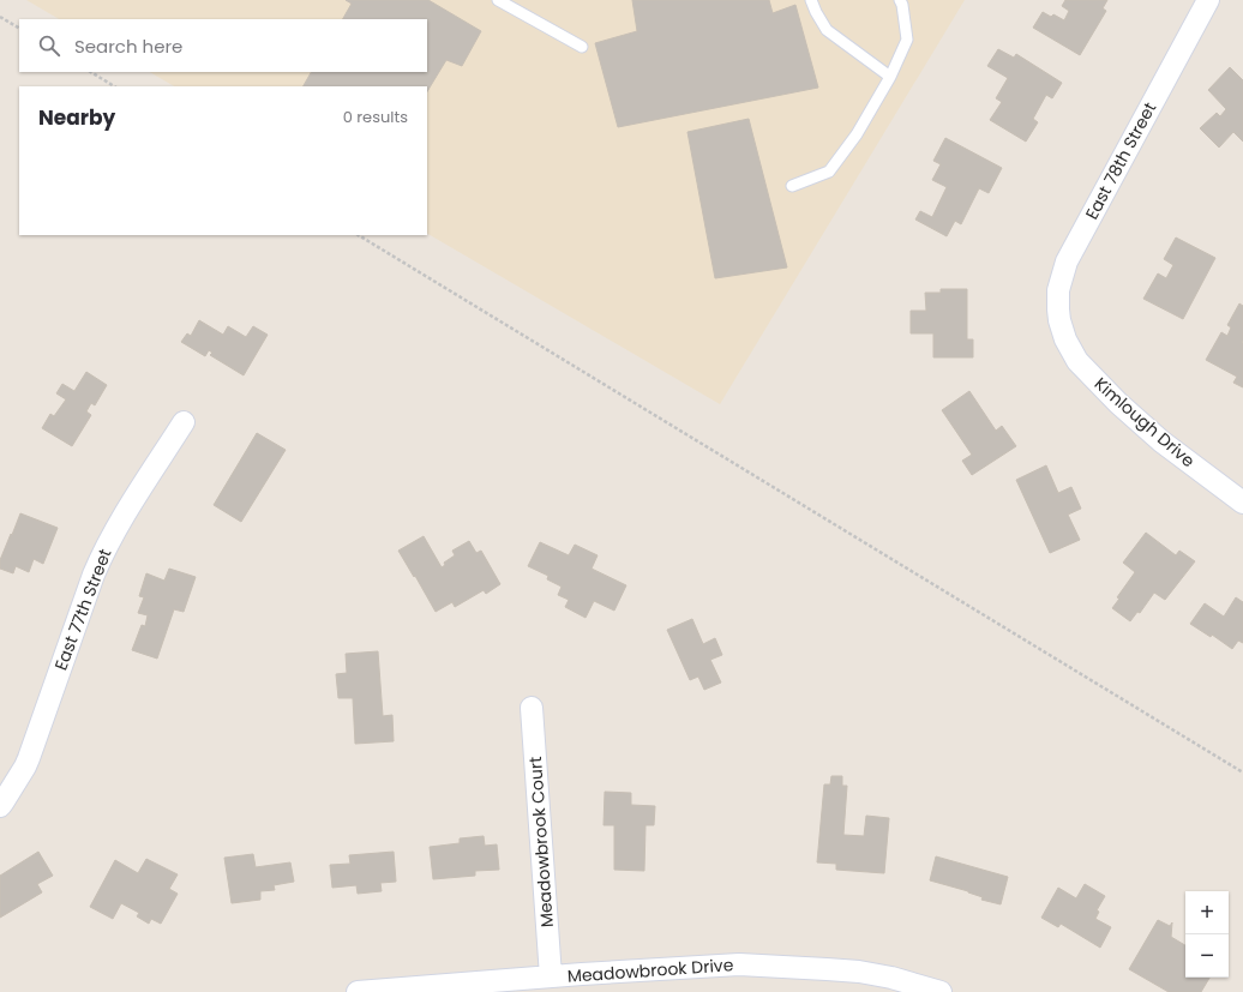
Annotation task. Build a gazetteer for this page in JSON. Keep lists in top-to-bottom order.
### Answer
{
  "streets": {
    "street": [
      "East 78th Street",
      "Kimlough Drive",
      "East 77th Street",
      "Meadowbrook Court",
      "Meadowbrook Drive"
    ]
  },
  "crossings": [
    ["East 78th Street", "Kimlough Drive"],
    ["Meadowbrook Court", "Meadowbrook Drive"]
  ],
  "page": {
    "search": "Search here",
    "heading": ["Nearby", "0 results"],
    "map_buttons": ["+", "−"]
  }
}
